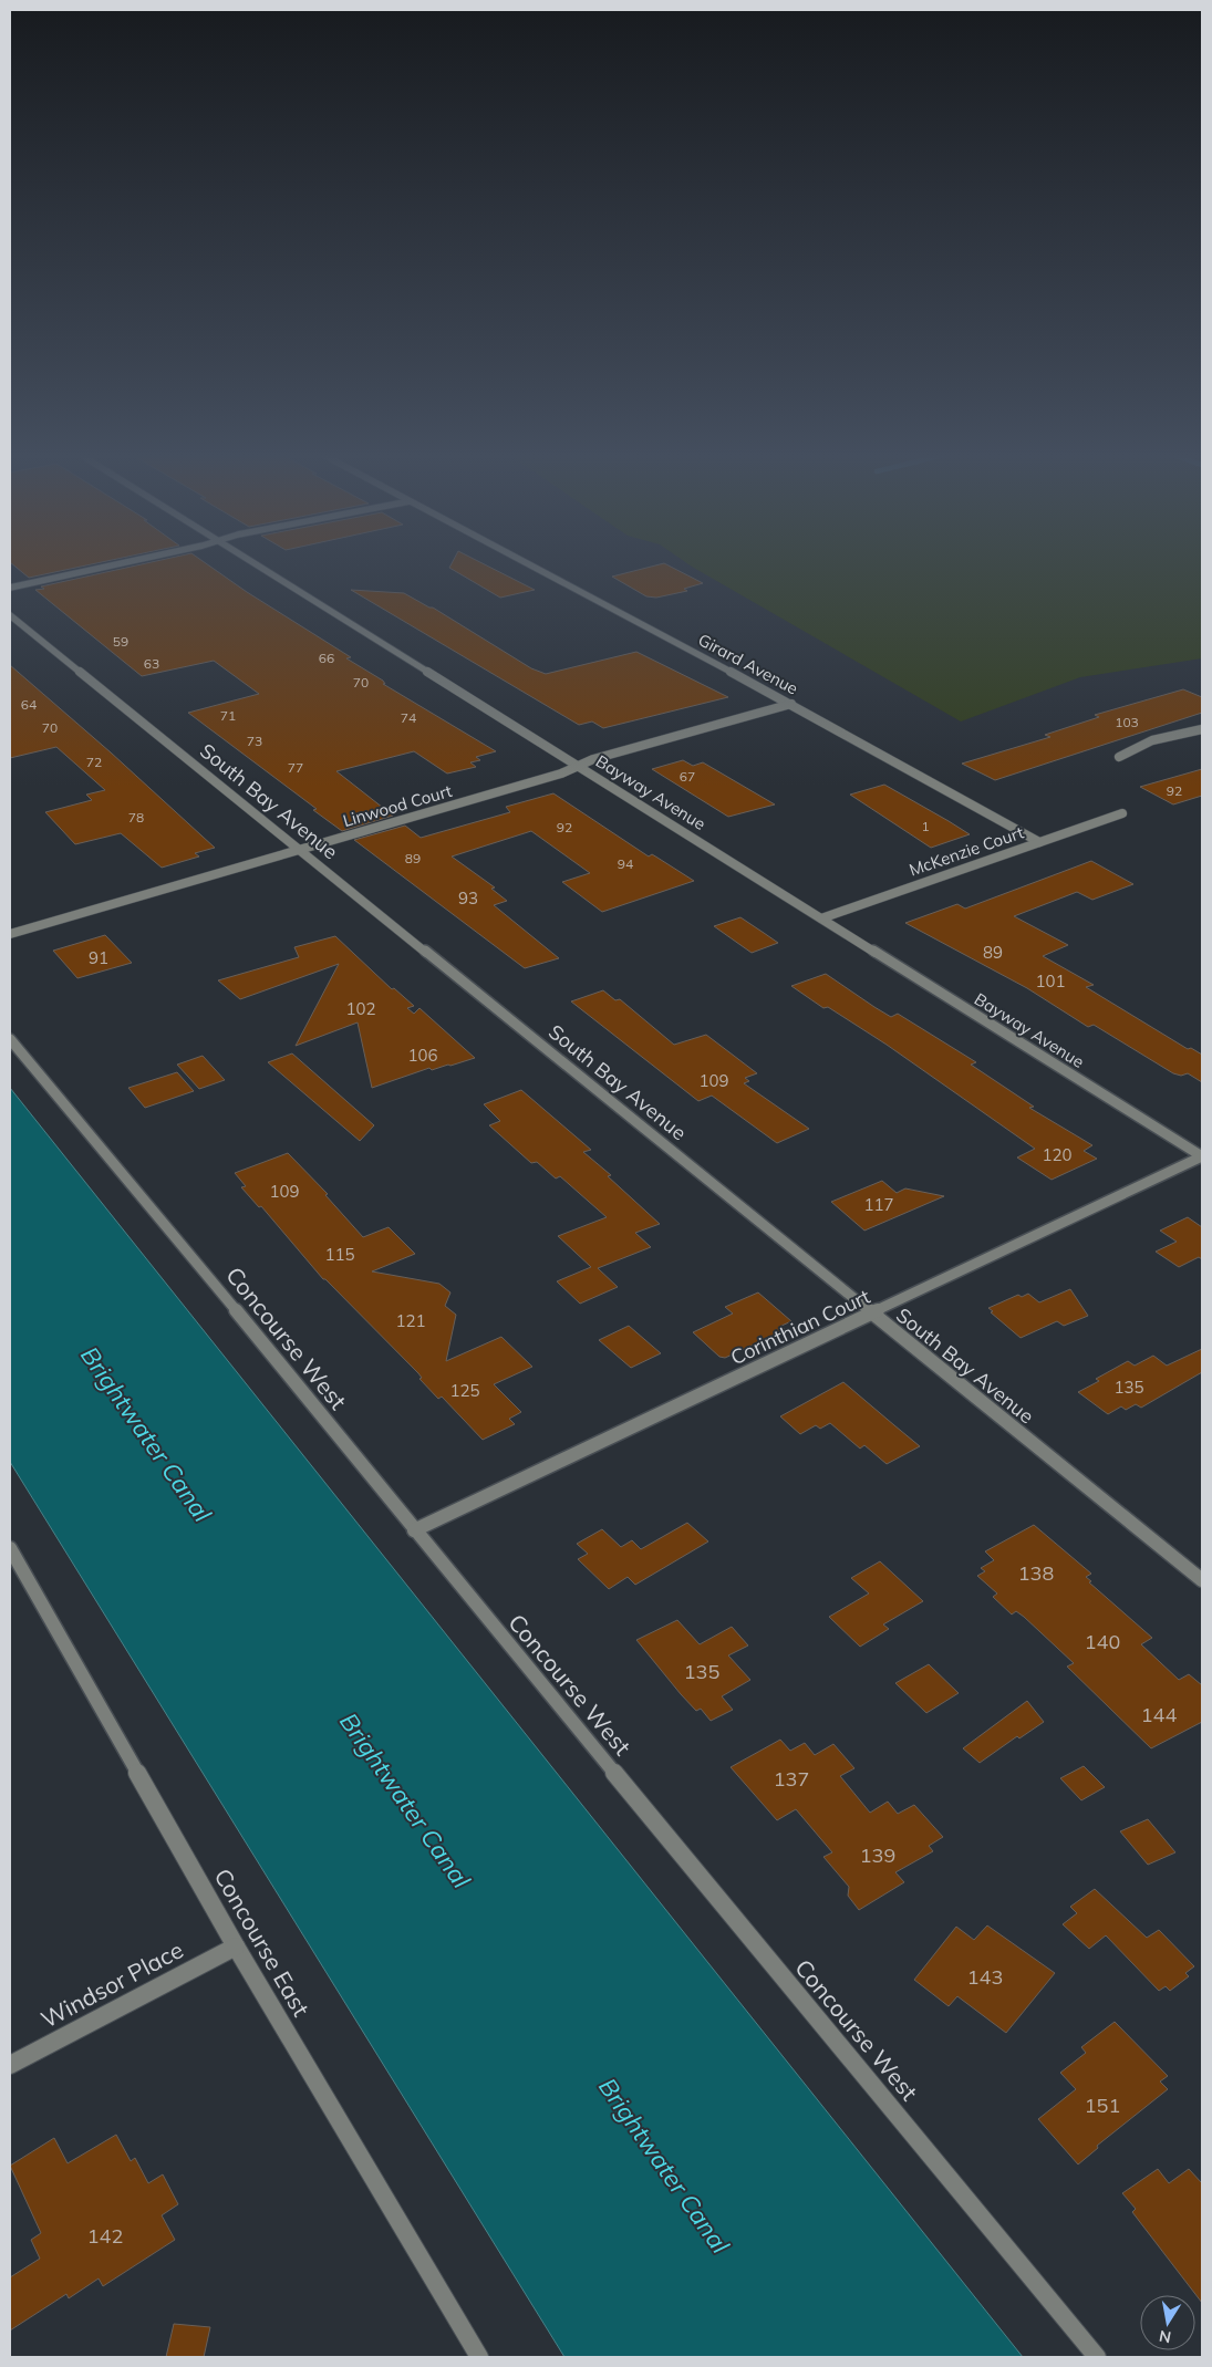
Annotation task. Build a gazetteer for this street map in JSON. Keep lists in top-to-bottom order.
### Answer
{
  "streets": {
    "street": [
      "Girard Avenue",
      "Bayway Avenue",
      "South Bay Avenue",
      "Linwood Court",
      "McKenzie Court",
      "Corinthian Court",
      "Concourse West",
      "Concourse East",
      "Windsor Place"
    ]
  },
  "crossings": [
    ["Girard Avenue", "Linwood Court"],
    ["Girard Avenue", "McKenzie Court"],
    ["Bayway Avenue", "Linwood Court"],
    ["Bayway Avenue", "McKenzie Court"],
    ["Bayway Avenue", "Corinthian Court"],
    ["South Bay Avenue", "Linwood Court"],
    ["South Bay Avenue", "Corinthian Court"],
    ["Corinthian Court", "Concourse West"],
    ["Concourse East", "Windsor Place"]
  ],
  "water": ["Brightwater Canal"],
  "house_numbers": [
    "59",
    "66",
    "63",
    "70",
    "64",
    "71",
    "74",
    "103",
    "70",
    "73",
    "72",
    "77",
    "67",
    "92",
    "78",
    "1",
    "92",
    "89",
    "94",
    "93",
    "89",
    "91",
    "101",
    "102",
    "106",
    "109",
    "120",
    "109",
    "117",
    "115",
    "121",
    "135",
    "125",
    "138",
    "140",
    "135",
    "144",
    "137",
    "139",
    "143",
    "151",
    "142"
  ],
  "north": "bottom"
}
